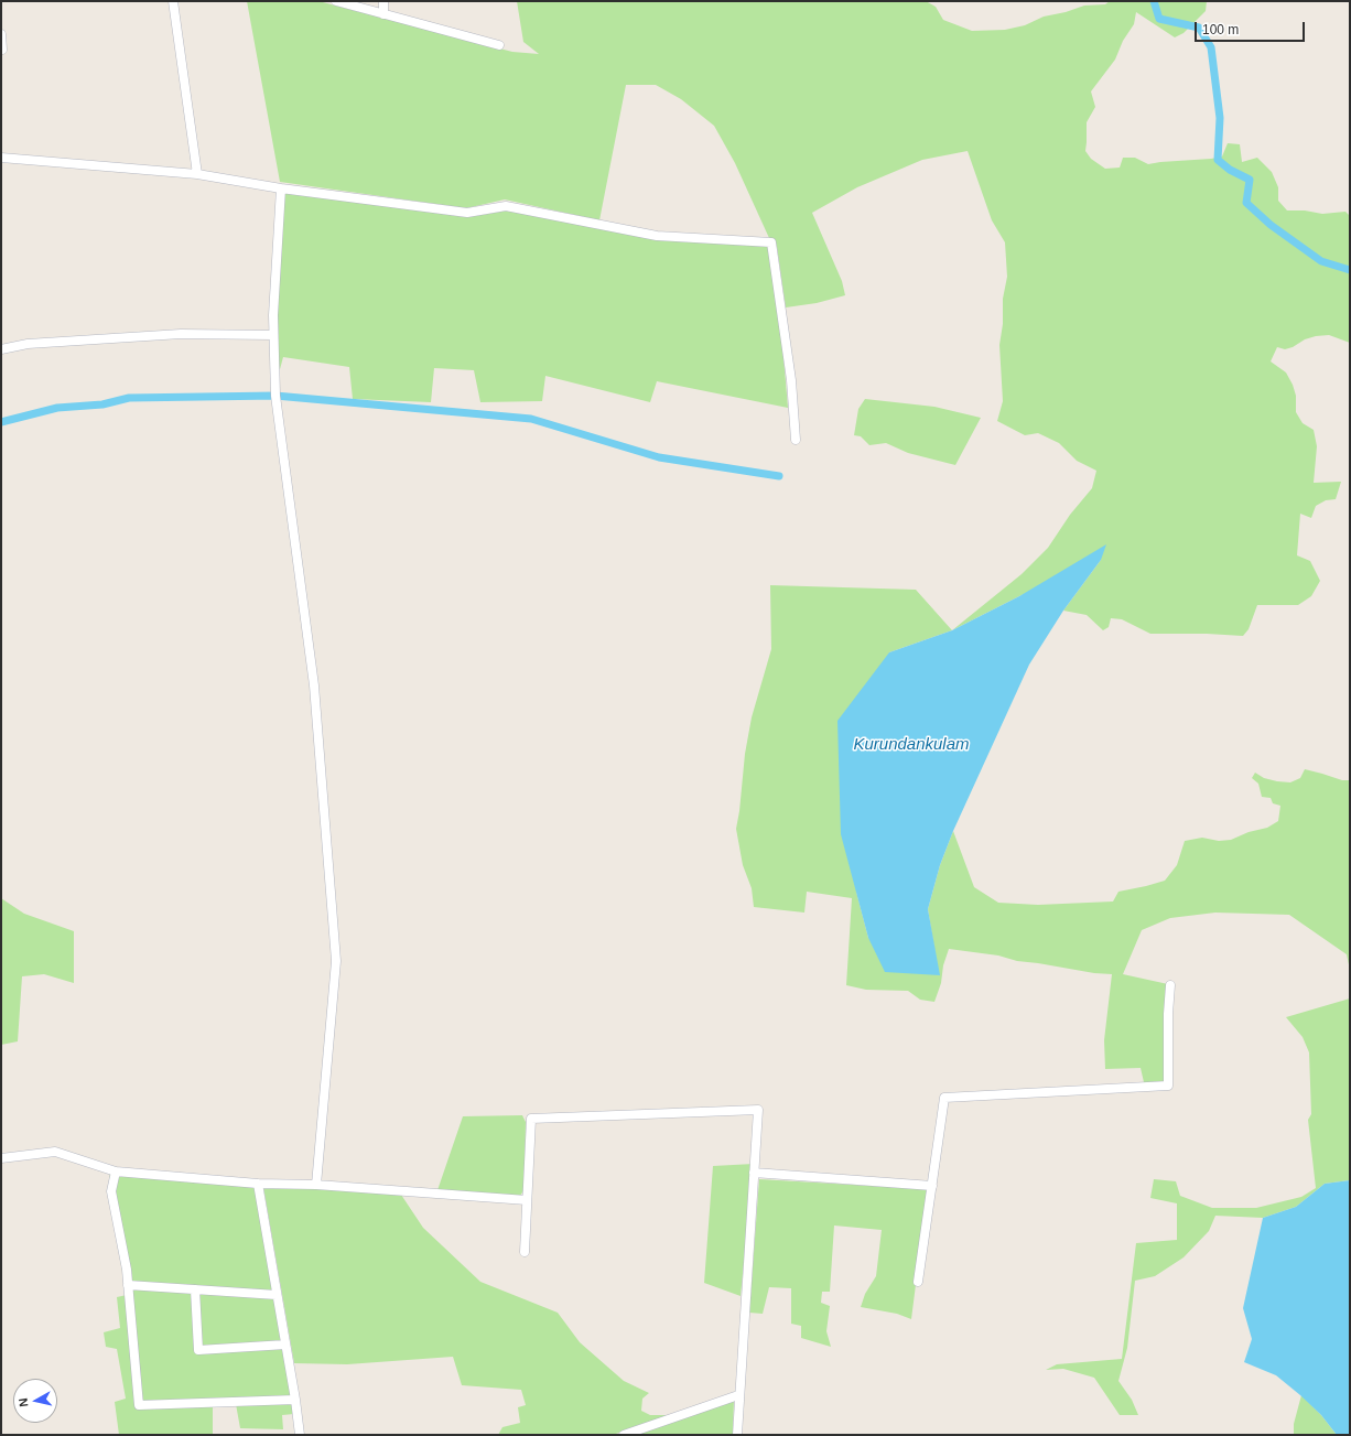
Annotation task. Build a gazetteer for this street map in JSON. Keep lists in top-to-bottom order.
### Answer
{
  "water": ["Kurundankulam"],
  "scale_bar": "100 m",
  "north": "left"
}
